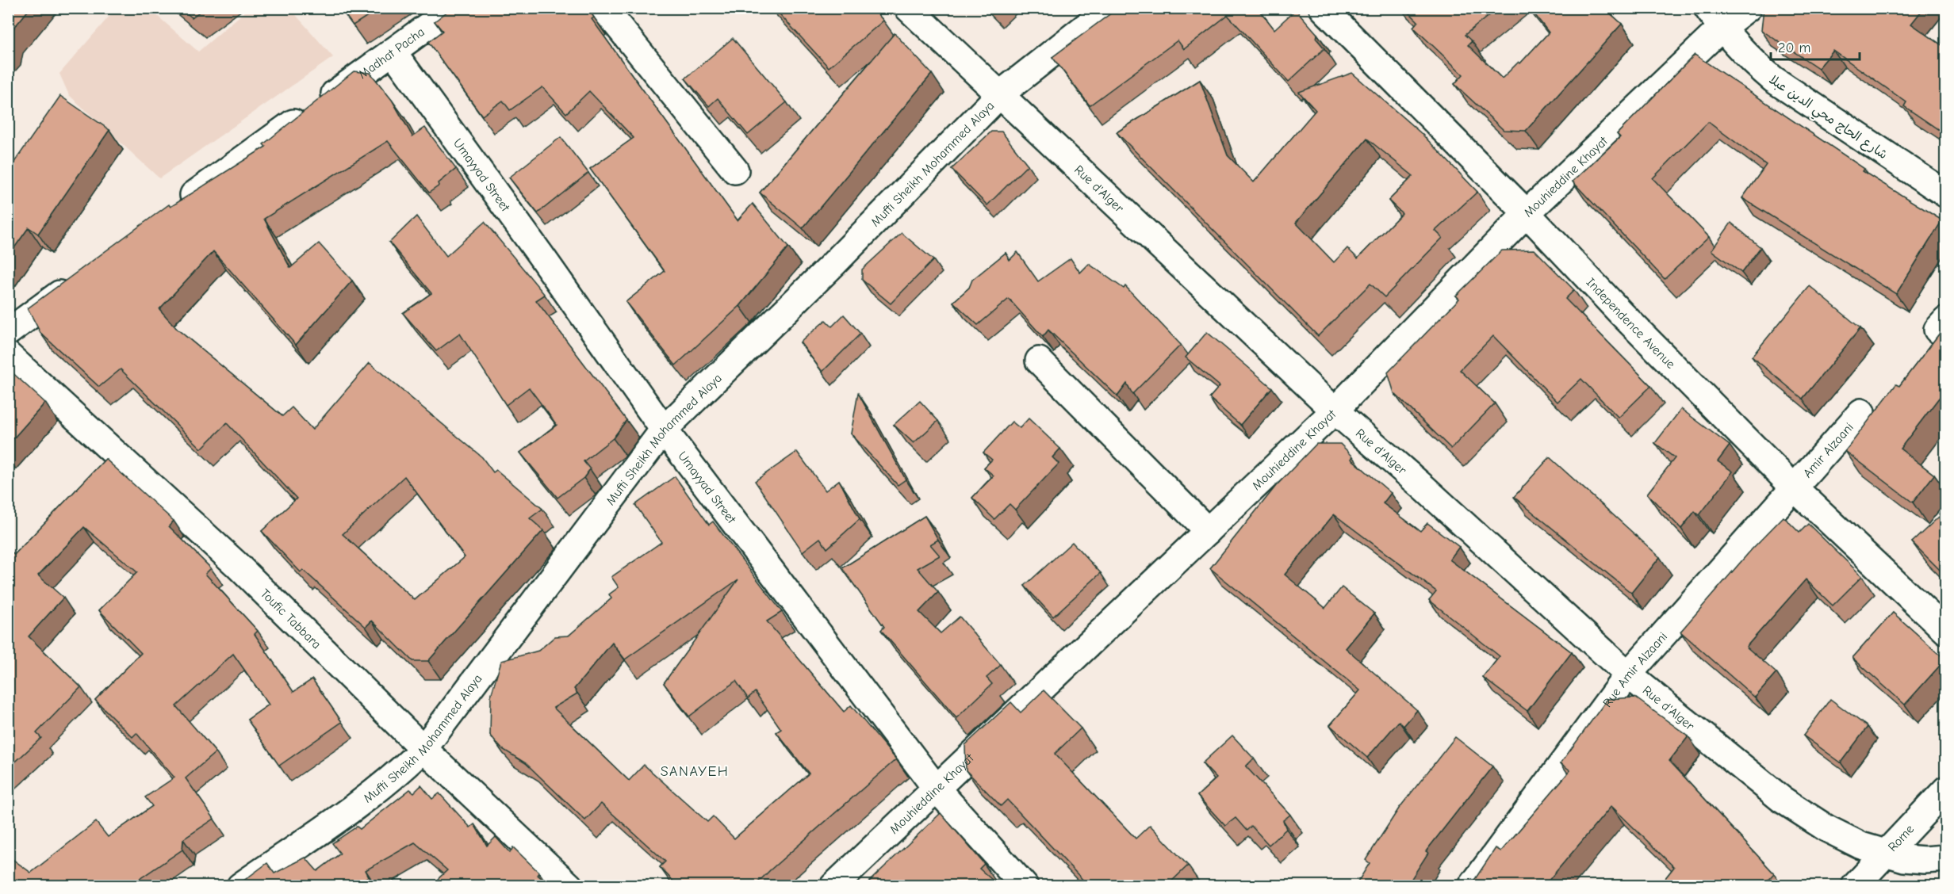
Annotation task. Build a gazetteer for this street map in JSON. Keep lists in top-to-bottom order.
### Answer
{
  "streets": {
    "street": [
      "Madhat Pacha",
      "شارع الحاج محي الدين عبلا",
      "Mufti Sheikh Mohammed Alaya",
      "Umayyad Street",
      "Mouhieddine Khayat",
      "Rue d'Alger",
      "Independence Avenue",
      "Amir Alzaani",
      "Toufic Tabbara",
      "Rue Amir Alzaani",
      "Rome"
    ]
  },
  "crossings": [
    ["Madhat Pacha", "Umayyad Street"],
    ["شارع الحاج محي الدين عبلا", "Mouhieddine Khayat"],
    ["Mufti Sheikh Mohammed Alaya", "Umayyad Street"],
    ["Mufti Sheikh Mohammed Alaya", "Rue d'Alger"],
    ["Mufti Sheikh Mohammed Alaya", "Toufic Tabbara"],
    ["Umayyad Street", "Mouhieddine Khayat"],
    ["Mouhieddine Khayat", "Rue d'Alger"],
    ["Mouhieddine Khayat", "Independence Avenue"],
    ["Rue d'Alger", "Rue Amir Alzaani"],
    ["Rue d'Alger", "Rome"],
    ["Independence Avenue", "Amir Alzaani"],
    ["Independence Avenue", "Rue Amir Alzaani"],
    ["Amir Alzaani", "Rue Amir Alzaani"]
  ],
  "districts": ["SANAYEH"],
  "scale_bar": "20 m"
}
